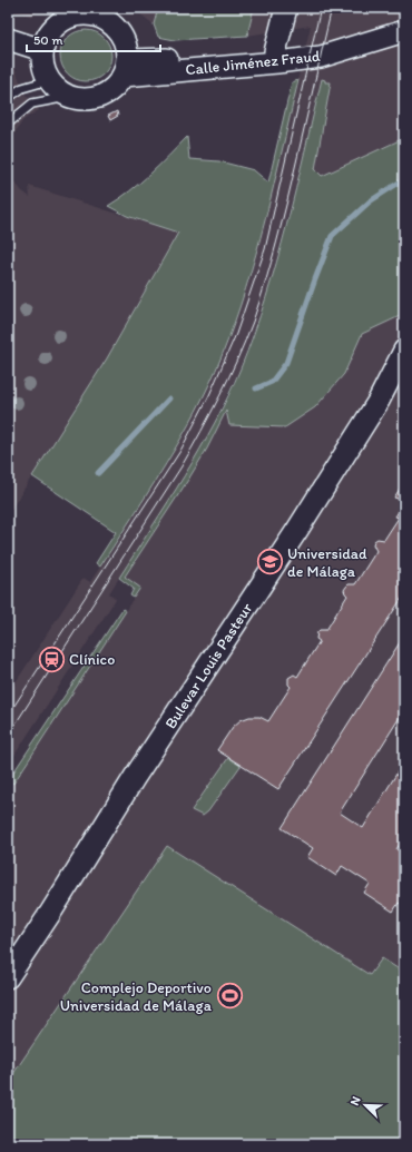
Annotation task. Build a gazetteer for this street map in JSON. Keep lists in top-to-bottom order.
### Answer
{
  "streets": {
    "main road": ["Calle Jiménez Fraud", "Bulevar Louis Pasteur"]
  },
  "places": {
    "school or university": ["Universidad de Málaga"],
    "station": ["Clínico"],
    "sports": ["Complejo Deportivo Universidad de Málaga"]
  },
  "scale_bar": "50 m",
  "north": "top left"
}
